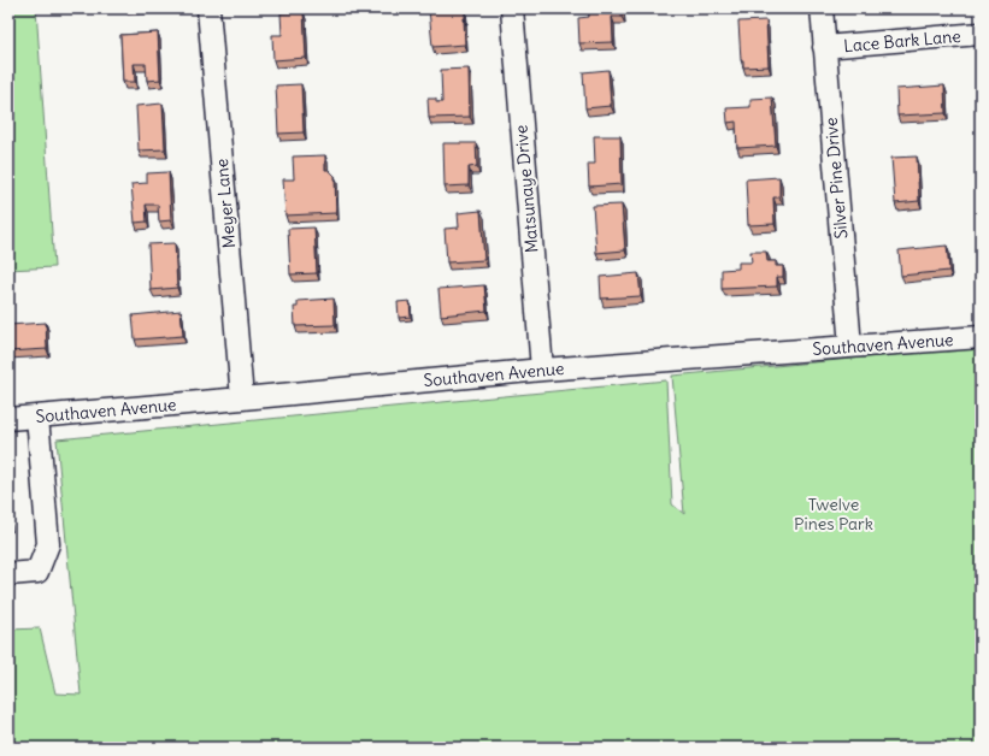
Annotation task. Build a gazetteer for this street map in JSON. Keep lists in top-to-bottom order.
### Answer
{
  "streets": {
    "street": [
      "Lace Bark Lane",
      "Silver Pine Drive",
      "Matsunaye Drive",
      "Meyer Lane",
      "Southaven Avenue"
    ]
  },
  "crossings": [
    ["Lace Bark Lane", "Silver Pine Drive"],
    ["Silver Pine Drive", "Southaven Avenue"],
    ["Matsunaye Drive", "Southaven Avenue"],
    ["Meyer Lane", "Southaven Avenue"]
  ],
  "parks": ["Twelve Pines Park"]
}
